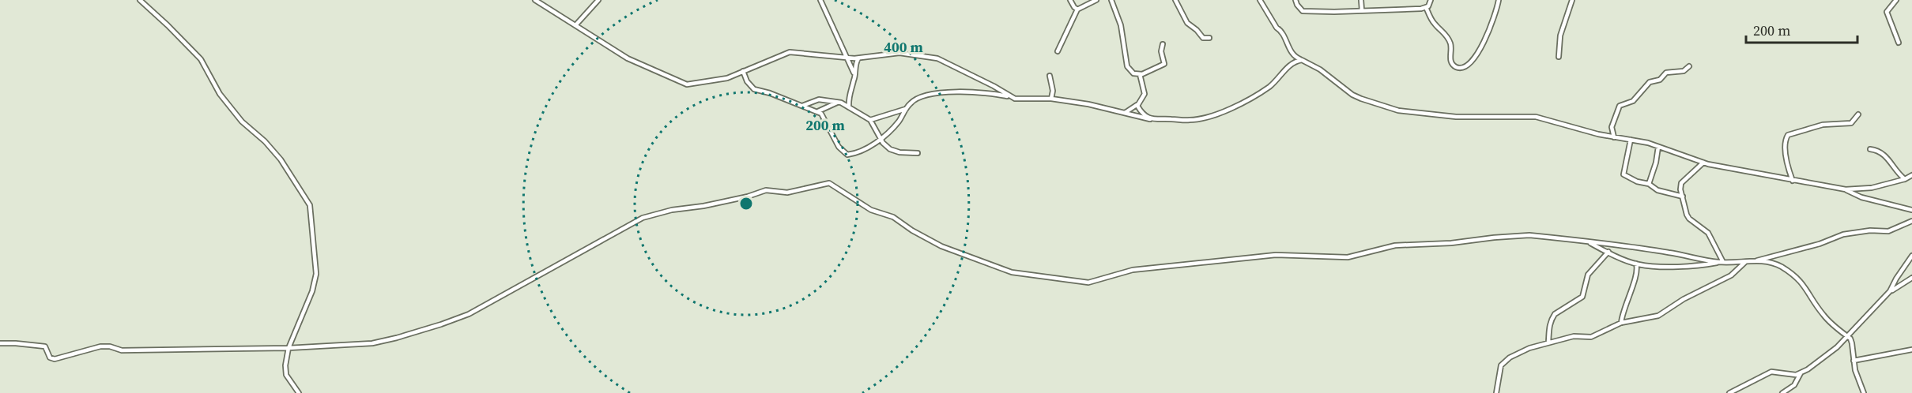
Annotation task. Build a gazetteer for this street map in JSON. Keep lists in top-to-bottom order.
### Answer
{
  "scale_bar": "200 m",
  "rings": ["400 m", "200 m"]
}
